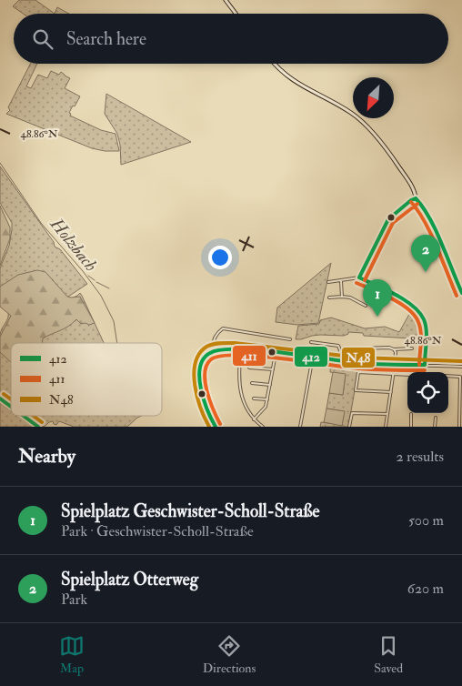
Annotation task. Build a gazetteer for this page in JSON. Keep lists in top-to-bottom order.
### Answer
{
  "water": ["Holzbach"],
  "lines": ["transit line 412", "transit line 411", "transit line N48"],
  "legend": ["412", "411", "N48"],
  "north": "bottom left",
  "page": {
    "search": "Search here",
    "pins": ["2", "1"],
    "heading": ["Nearby", "2 results"],
    "list": [
      {
        "mark": "1",
        "name": "Spielplatz Geschwister-Scholl-Straße",
        "note": "Park · Geschwister-Scholl-Straße",
        "value": "500 m"
      },
      {
        "mark": "2",
        "name": "Spielplatz Otterweg",
        "note": "Park",
        "value": "620 m"
      }
    ],
    "nav": ["Map", "Directions", "Saved"]
  },
  "coordinates": ["48.86°N"]
}
